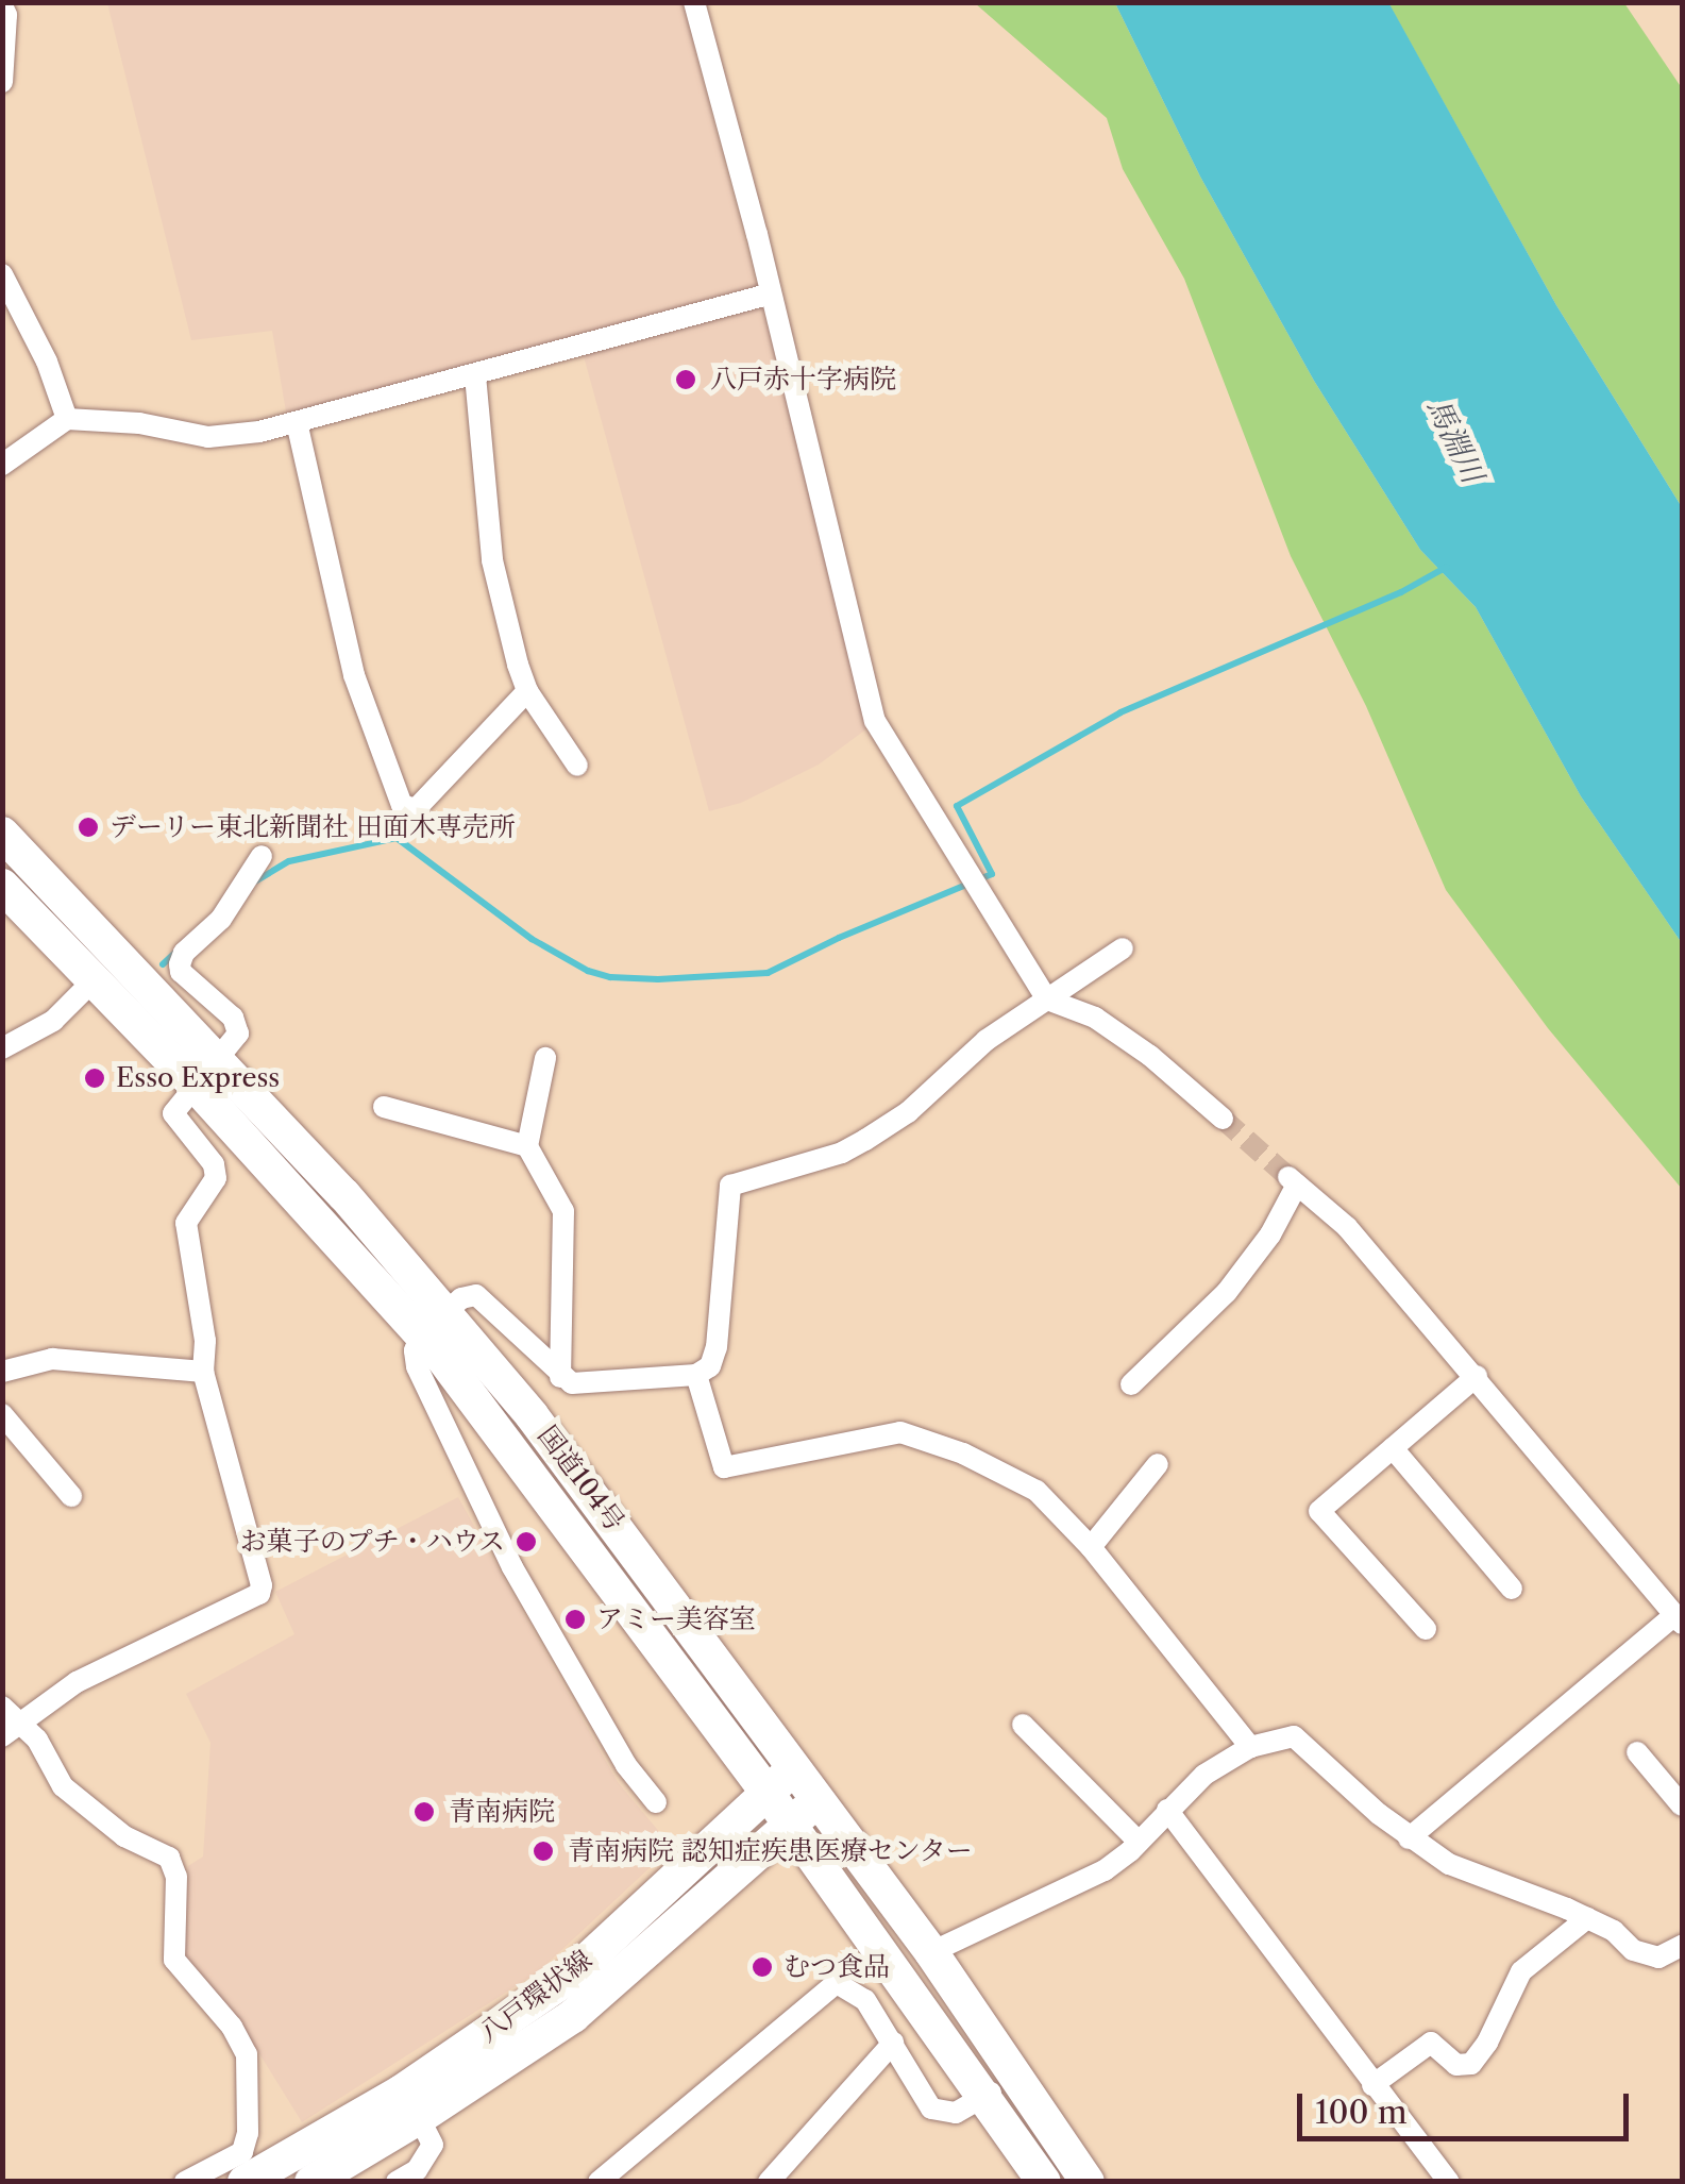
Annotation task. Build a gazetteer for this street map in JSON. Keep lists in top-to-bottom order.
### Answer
{
  "streets": {
    "main road": ["国道104号", "八戸環状線"]
  },
  "crossings": [
    ["国道104号", "八戸環状線"]
  ],
  "water": ["馬淵川"],
  "places": [
    "八戸赤十字病院",
    "デーリー東北新聞社 田面木専売所",
    "Esso Express",
    "お菓子のプチ・ハウス",
    "アミー美容室",
    "青南病院",
    "青南病院 認知症疾患医療センター",
    "むつ食品"
  ],
  "scale_bar": "100 m"
}
